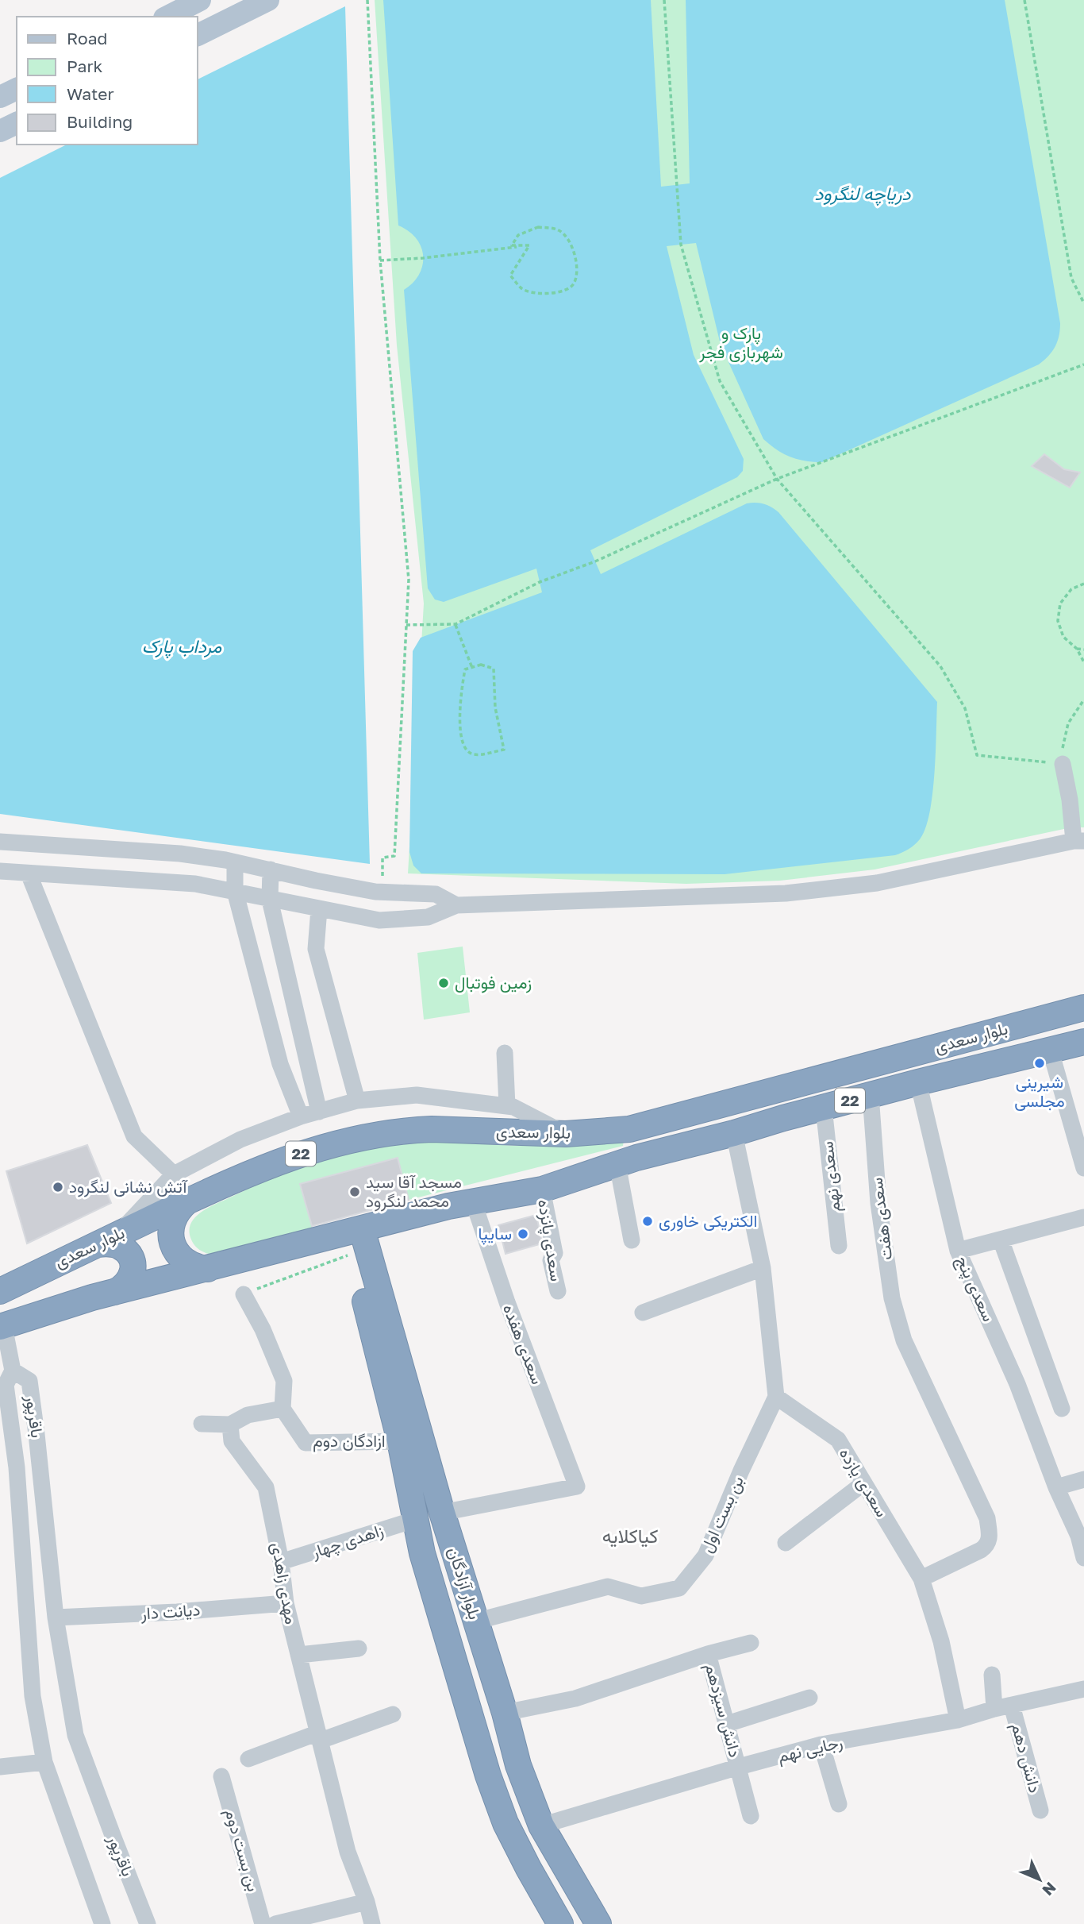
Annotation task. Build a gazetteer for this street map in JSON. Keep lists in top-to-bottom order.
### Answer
{
  "streets": {
    "highway": ["بلوار سعدی", "22", "بلوار آزادگان"],
    "street": [
      "سعدی نهم",
      "سعدی هفت",
      "سعدی پانزده",
      "سعدی پنج",
      "سعدی هفده",
      "باقرپور",
      "ازادگان دوم",
      "سعدی یازده",
      "بن بست اول",
      "زاهدی چهار",
      "مهدی زاهدی",
      "دیانت دار",
      "دانش سیزدهم",
      "رجایی نهم",
      "دانش دهم",
      "بن بست دوم"
    ]
  },
  "crossings": [
    ["بلوار سعدی", "سعدی نهم"],
    ["بلوار سعدی", "سعدی هفت"],
    ["بلوار سعدی", "سعدی پانزده"],
    ["بلوار سعدی", "سعدی پنج"],
    ["بلوار سعدی", "سعدی هفده"],
    ["بلوار سعدی", "بلوار آزادگان"],
    ["سعدی هفت", "سعدی یازده"],
    ["سعدی هفده", "بلوار آزادگان"],
    ["باقرپور", "دیانت دار"],
    ["ازادگان دوم", "بلوار آزادگان"],
    ["سعدی یازده", "بن بست اول"],
    ["سعدی یازده", "رجایی نهم"],
    ["بن بست اول", "بلوار آزادگان"],
    ["زاهدی چهار", "مهدی زاهدی"],
    ["زاهدی چهار", "بلوار آزادگان"],
    ["مهدی زاهدی", "دیانت دار"],
    ["بلوار آزادگان", "رجایی نهم"],
    ["دانش سیزدهم", "رجایی نهم"],
    ["رجایی نهم", "دانش دهم"]
  ],
  "districts": ["کیاکلایه"],
  "water": ["دریاچه لنگرود", "مرداب پارک"],
  "parks": ["پارک و شهربازی فجر"],
  "places": [
    "زمین فوتبال",
    "شیرینی مجلسی",
    "آتش نشانی لنگرود",
    "مسجد آقا سید محمد لنگرود",
    "الکتریکی خاوری",
    "سایپا"
  ],
  "legend": [
    "Road",
    "Park",
    "Water",
    "Building"
  ],
  "north": "bottom right"
}
